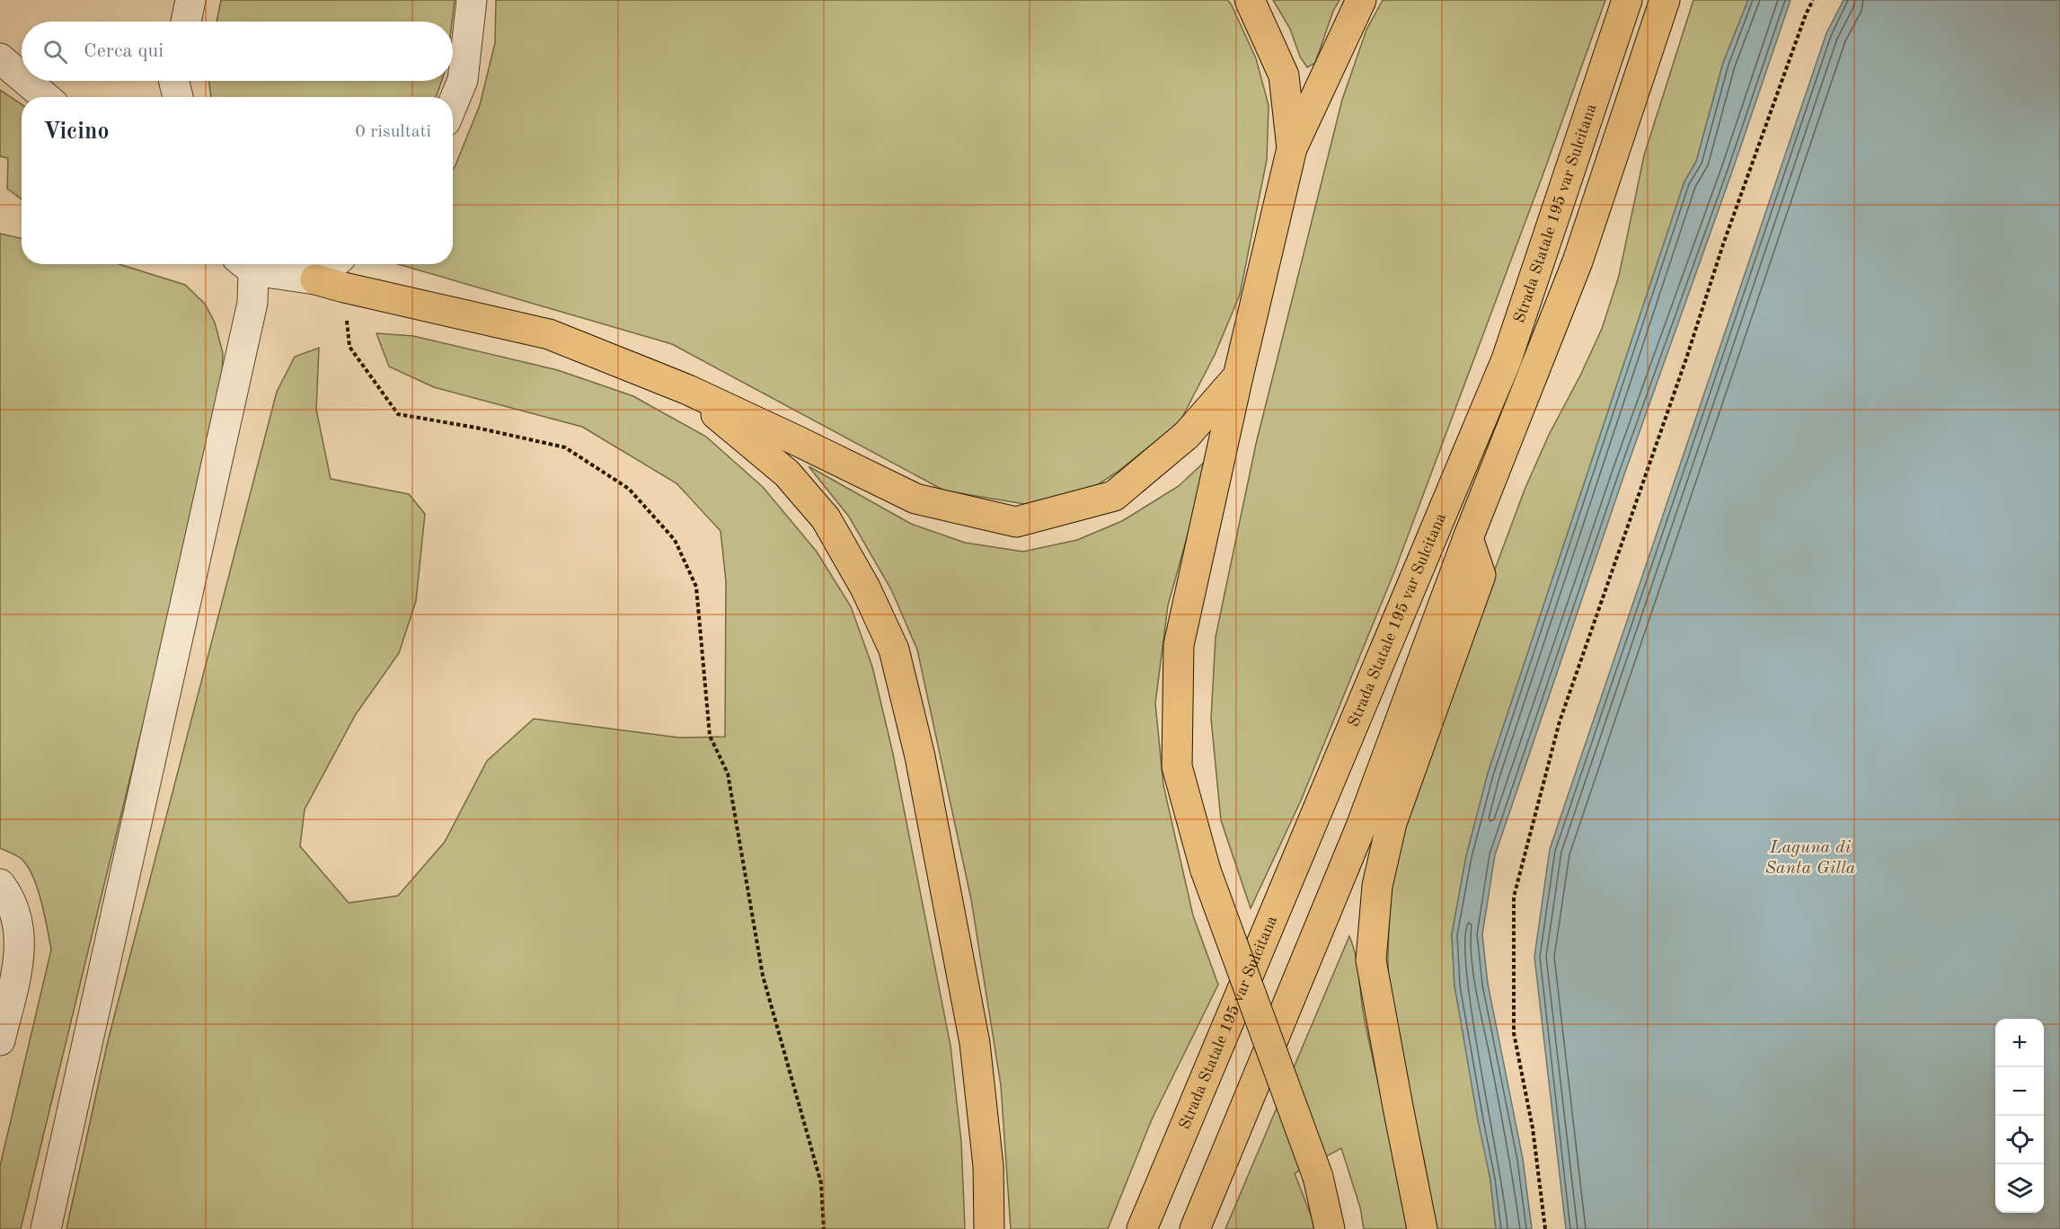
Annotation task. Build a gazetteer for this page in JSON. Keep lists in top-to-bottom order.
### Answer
{
  "streets": {
    "highway": ["Strada Statale 195 var Sulcitana"]
  },
  "water": ["Laguna di Santa Gilla"],
  "page": {
    "search": "Cerca qui",
    "heading": ["Vicino", "0 risultati"],
    "map_buttons": ["+", "−"]
  }
}
